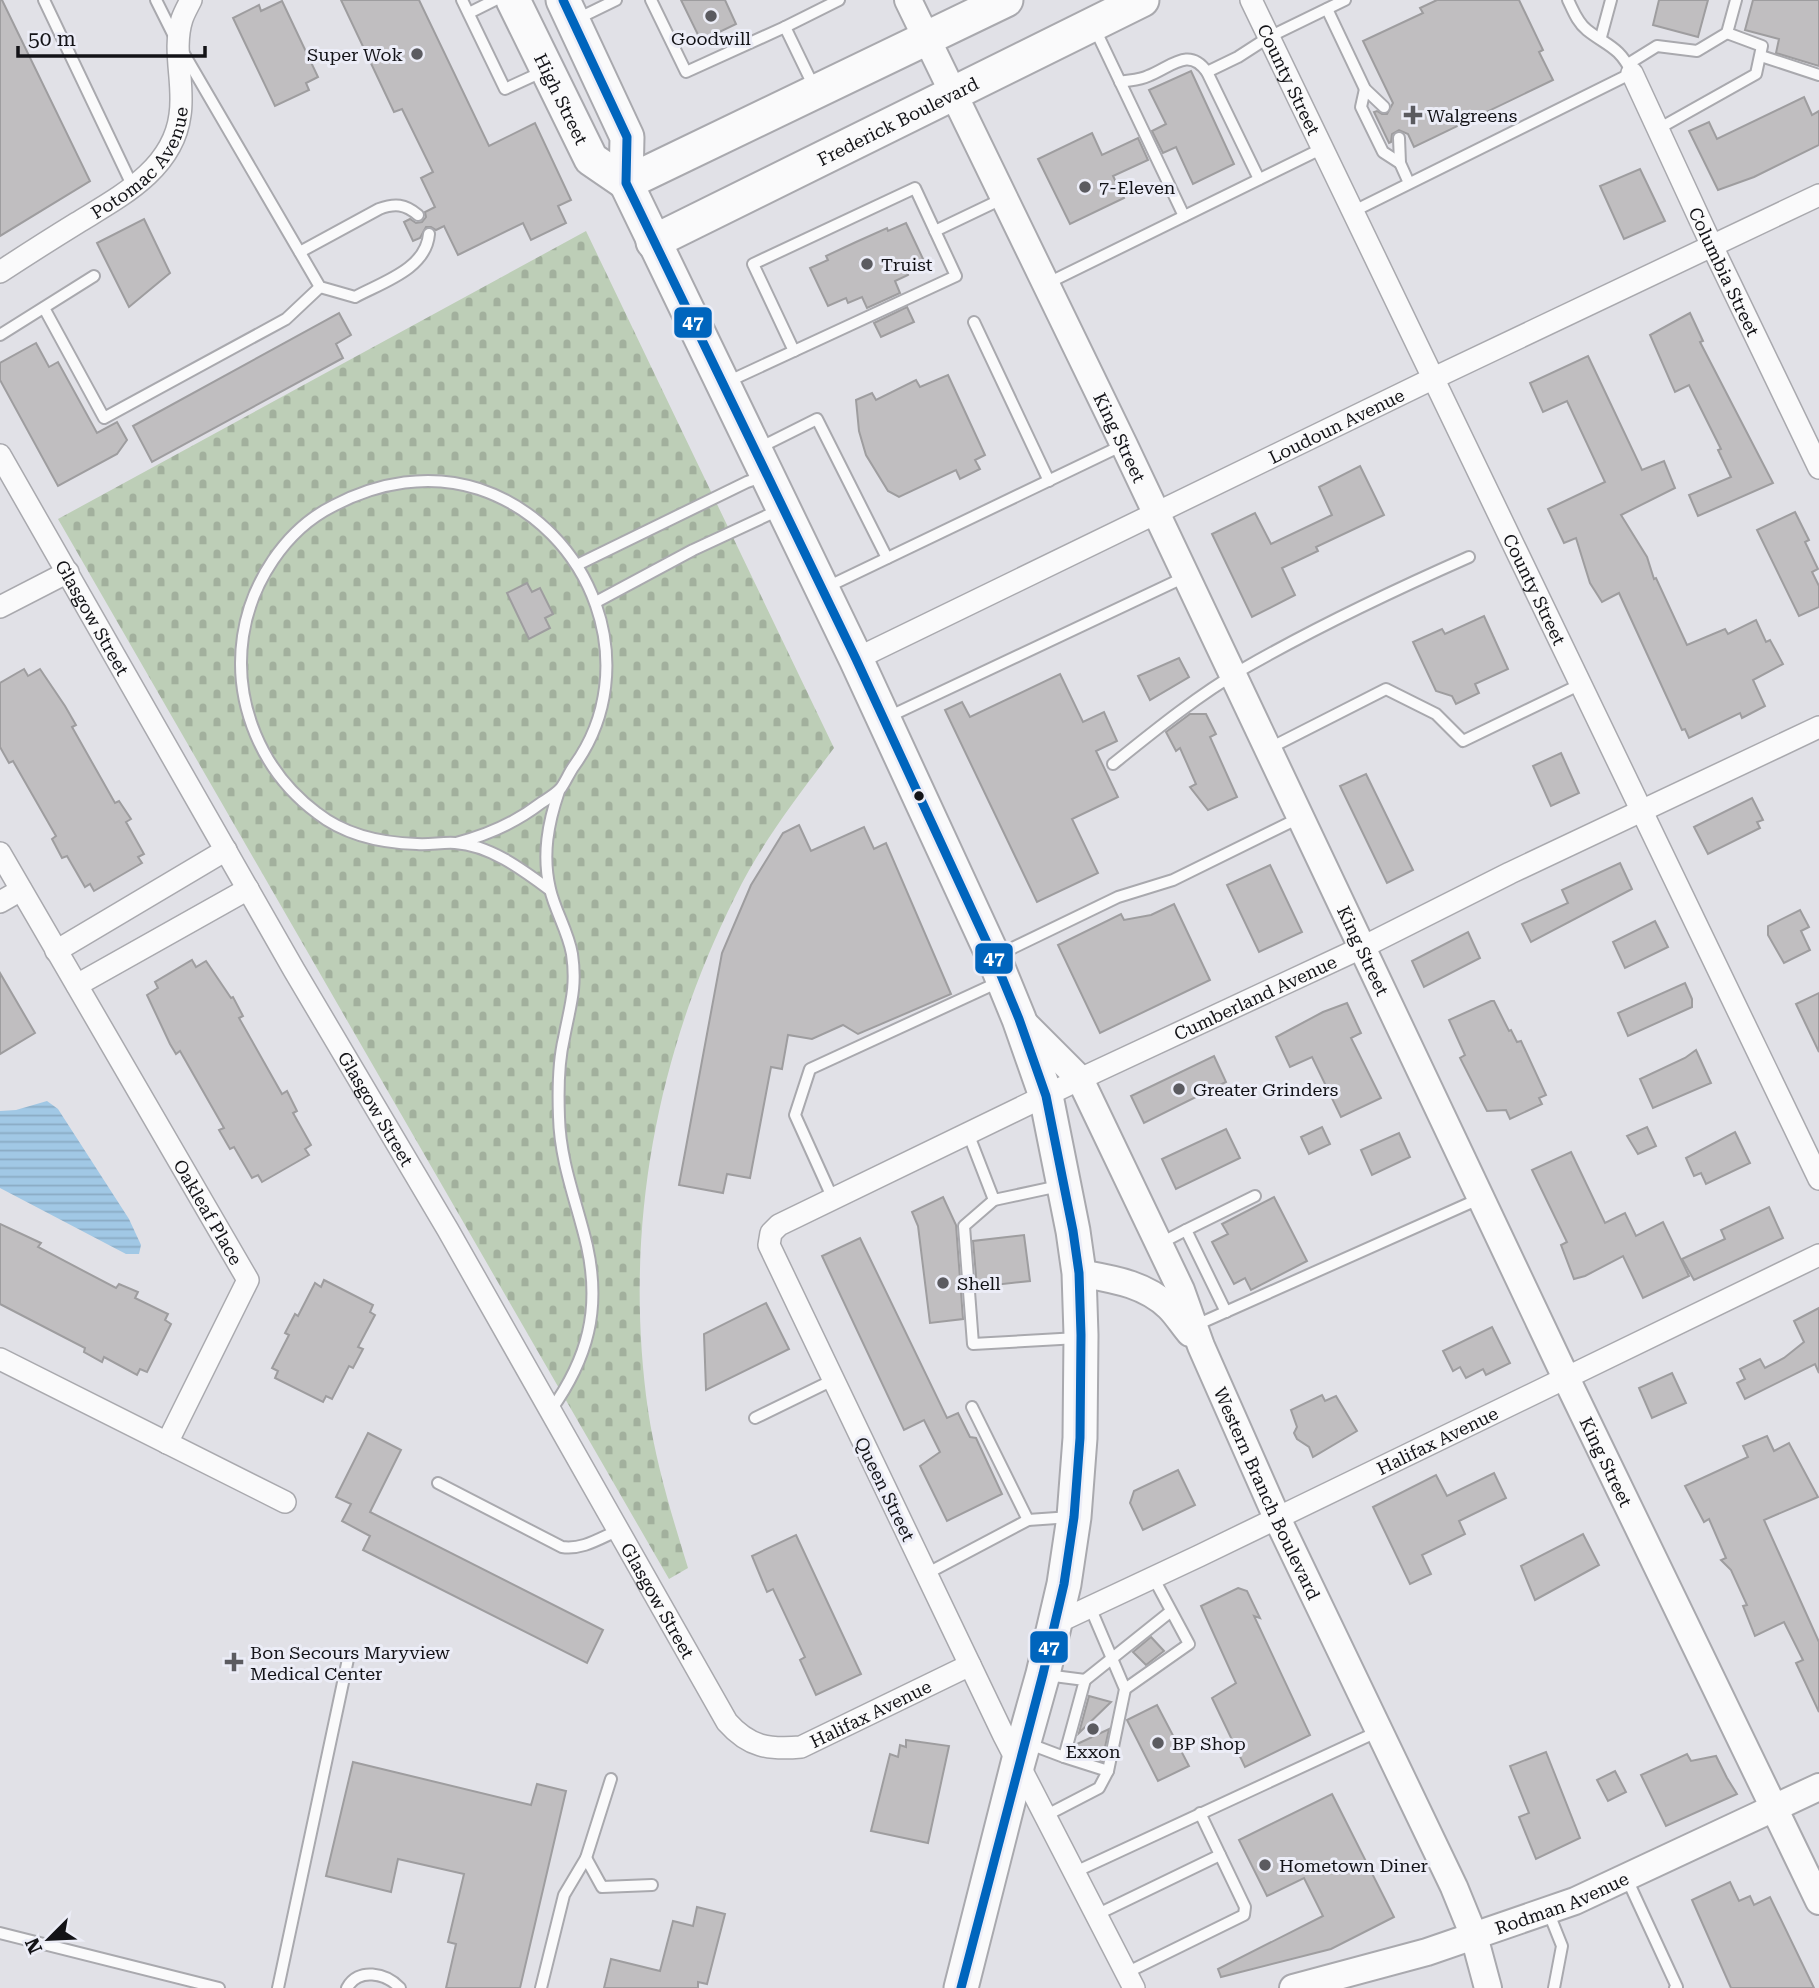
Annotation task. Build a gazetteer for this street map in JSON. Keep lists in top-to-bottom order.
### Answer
{
  "streets": {
    "main road": ["High Street", "Frederick Boulevard"],
    "street": [
      "County Street",
      "Potomac Avenue",
      "Columbia Street",
      "Loudoun Avenue",
      "King Street",
      "Glasgow Street",
      "Cumberland Avenue",
      "Oakleaf Place",
      "Halifax Avenue",
      "Queen Street",
      "Western Branch Boulevard",
      "Rodman Avenue"
    ]
  },
  "crossings": [
    ["County Street", "Loudoun Avenue"],
    ["County Street", "Cumberland Avenue"],
    ["Frederick Boulevard", "King Street"],
    ["Columbia Street", "Loudoun Avenue"],
    ["Loudoun Avenue", "King Street"],
    ["King Street", "Cumberland Avenue"],
    ["King Street", "Halifax Avenue"],
    ["King Street", "Rodman Avenue"],
    ["Glasgow Street", "Halifax Avenue"],
    ["Cumberland Avenue", "Queen Street"],
    ["Cumberland Avenue", "Western Branch Boulevard"],
    ["Halifax Avenue", "Queen Street"],
    ["Halifax Avenue", "Western Branch Boulevard"],
    ["Western Branch Boulevard", "Rodman Avenue"]
  ],
  "places": {
    "other": [
      "Goodwill",
      "Super Wok",
      "7-Eleven",
      "Truist",
      "Greater Grinders",
      "Shell",
      "Exxon",
      "BP Shop",
      "Hometown Diner"
    ],
    "health": ["Walgreens", "Bon Secours Maryview Medical Center"]
  },
  "lines": ["transit line 47"],
  "scale_bar": "50 m",
  "north": "bottom left"
}
